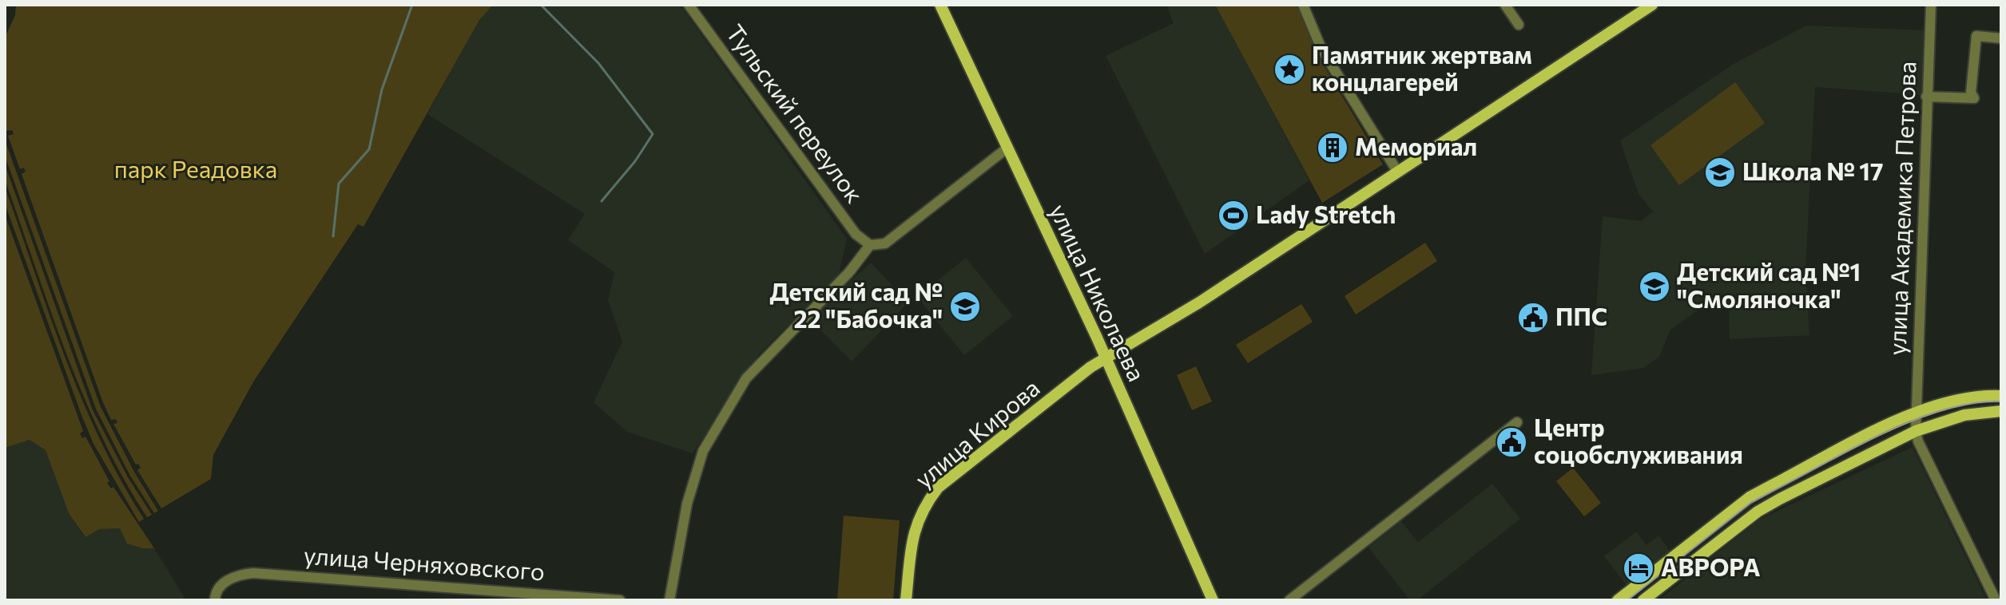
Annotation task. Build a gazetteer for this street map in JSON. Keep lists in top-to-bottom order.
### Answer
{
  "streets": {
    "main road": ["улица Николаева", "улица Кирова"],
    "street": ["Тульский переулок", "улица Академика Петрова", "улица Черняховского"]
  },
  "crossings": [
    ["улица Николаева", "улица Кирова"]
  ],
  "parks": ["парк Реадовка"],
  "places": {
    "place": ["Памятник жертвам концлагерей"],
    "building": ["Мемориал"],
    "school or university": ["Школа № 17", "Детский сад №1 \"Смоляночка\"", "Детский сад № 22 \"Бабочка\""],
    "sports": ["Lady Stretch"],
    "public building": ["ППС", "Центр соцобслуживания"],
    "hotel": ["ABPOPA"]
  }
}
